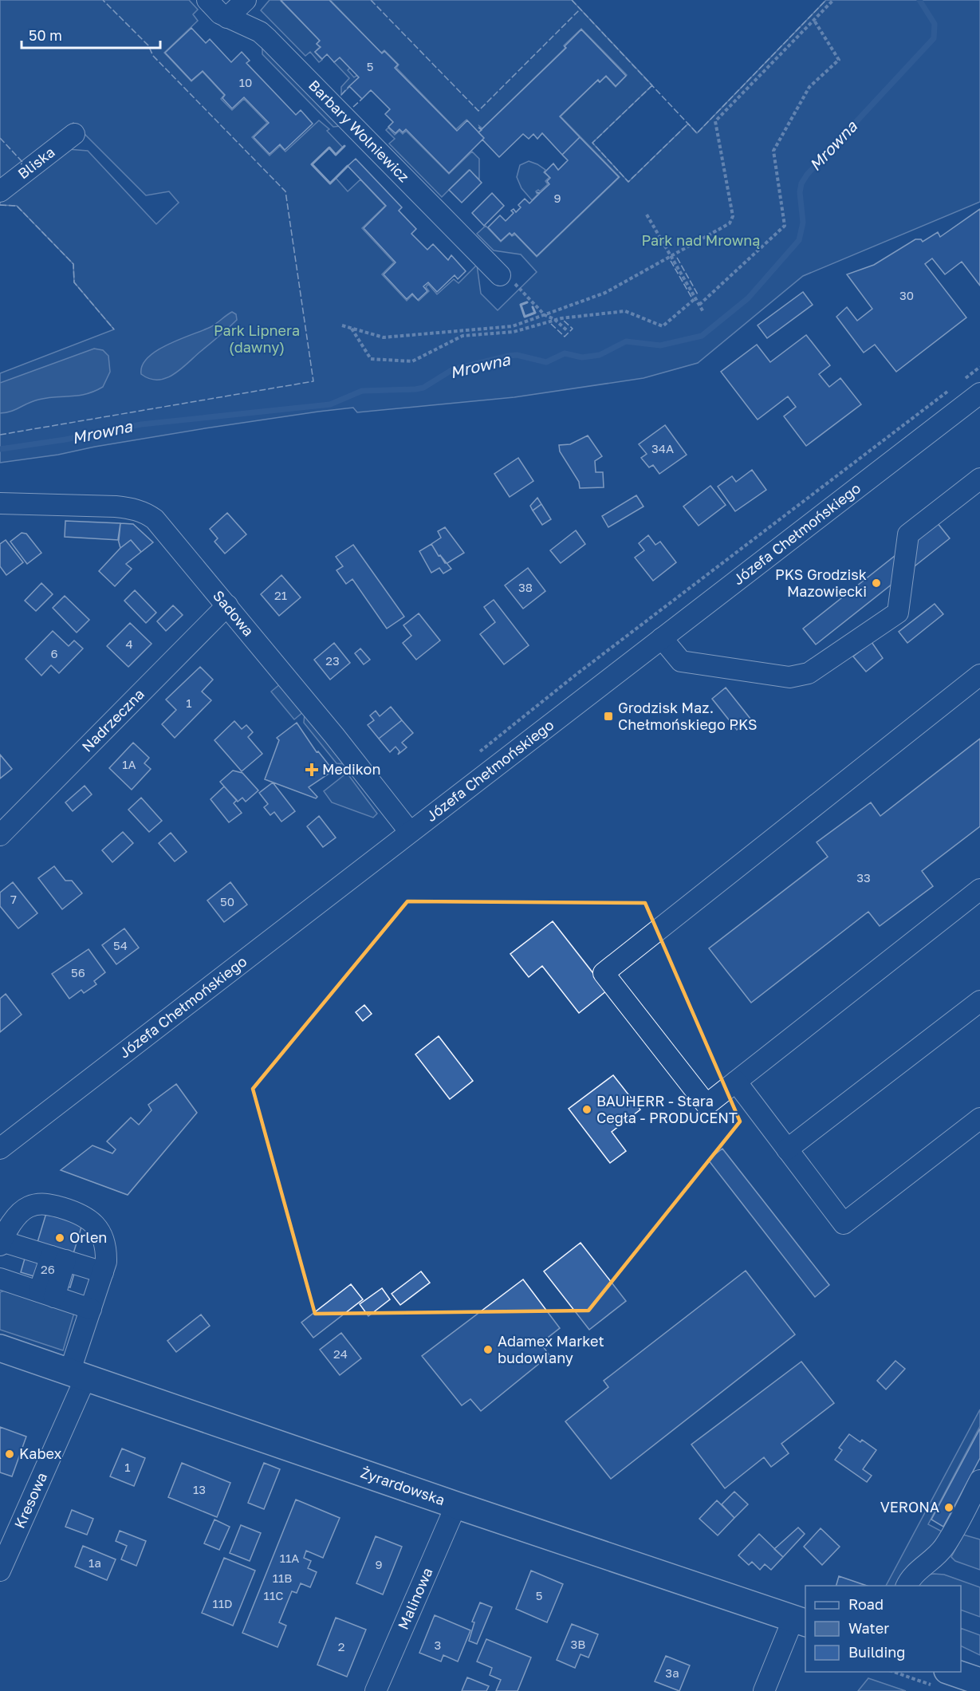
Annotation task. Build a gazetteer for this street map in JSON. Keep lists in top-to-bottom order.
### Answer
{
  "streets": {
    "main road": ["Żyrardowska"],
    "street": [
      "Barbary Wolniewicz",
      "Bliska",
      "Józefa Chełmońskiego",
      "Sadowa",
      "Nadrzeczna",
      "Kresowa",
      "Malinowa"
    ]
  },
  "crossings": [
    ["Józefa Chełmońskiego", "Sadowa"],
    ["Sadowa", "Nadrzeczna"],
    ["Żyrardowska", "Kresowa"],
    ["Żyrardowska", "Malinowa"]
  ],
  "water": ["Mrowna"],
  "parks": ["Park nad Mrowną", "Park Lipnera (dawny)"],
  "places": {
    "other": [
      "PKS Grodzisk Mazowiecki",
      "BAUHERR - Stara Cegła - PRODUCENT",
      "Orlen",
      "Adamex Market budowlany",
      "Kabex",
      "VERONA"
    ],
    "transit": ["Grodzisk Maz. Chełmońskiego PKS"],
    "health": ["Medikon"]
  },
  "house_numbers": [
    "5",
    "10",
    "9",
    "30",
    "34A",
    "38",
    "21",
    "4",
    "6",
    "23",
    "1",
    "1A",
    "33",
    "7",
    "50",
    "54",
    "56",
    "26",
    "24",
    "1",
    "13",
    "11A",
    "1a",
    "9",
    "11B",
    "11C",
    "5",
    "11D",
    "3B",
    "3",
    "2",
    "3a"
  ],
  "legend": ["Road", "Water", "Building"],
  "scale_bar": "50 m"
}
